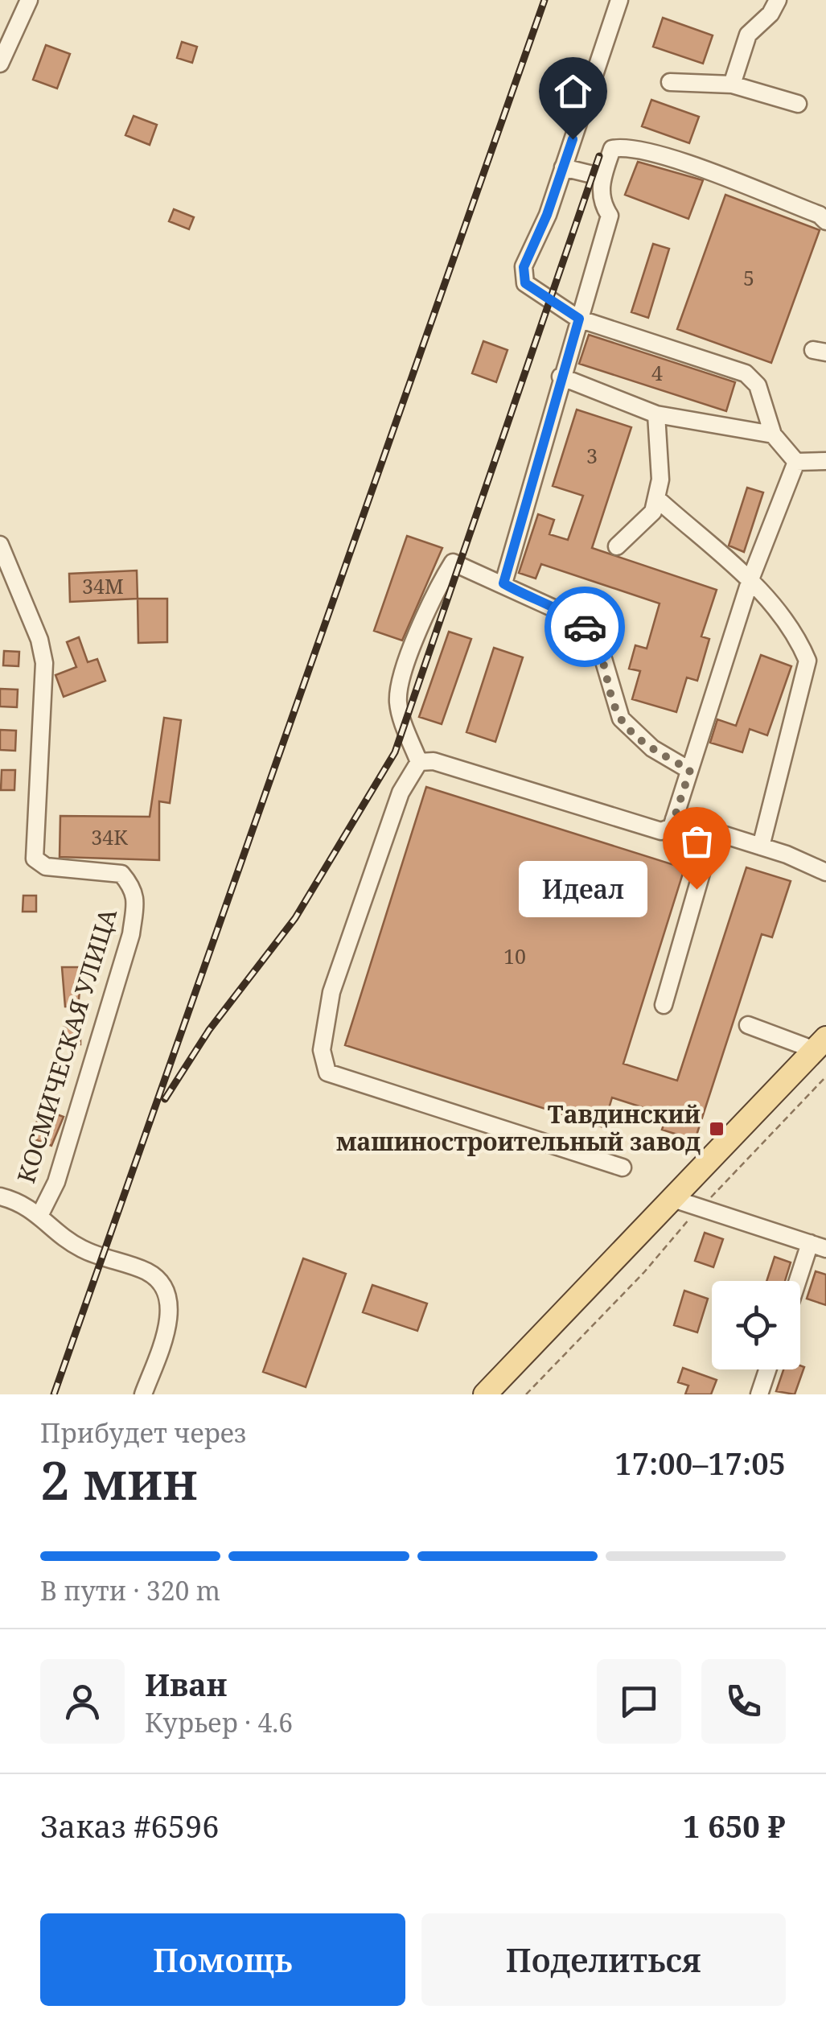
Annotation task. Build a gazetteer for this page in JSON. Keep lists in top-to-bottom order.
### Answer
{
  "streets": {
    "street": ["КОСМИЧЕСКАЯ УЛИЦА"]
  },
  "places": {
    "other": ["Идеал"],
    "transit": ["Тавдинский машиностроительный завод"]
  },
  "house_numbers": [
    "5",
    "4",
    "3",
    "34М",
    "34К",
    "10"
  ],
  "page": {
    "bubble": "Идеал",
    "heading": ["2 мин", "Прибудет через", "17:00–17:05"],
    "panel": [
      "Иван",
      "Курьер · 4.6",
      "Заказ #6596",
      "1 650 ₽"
    ],
    "bar": "В пути · 320 m",
    "buttons": ["Помощь", "Поделиться"]
  }
}
